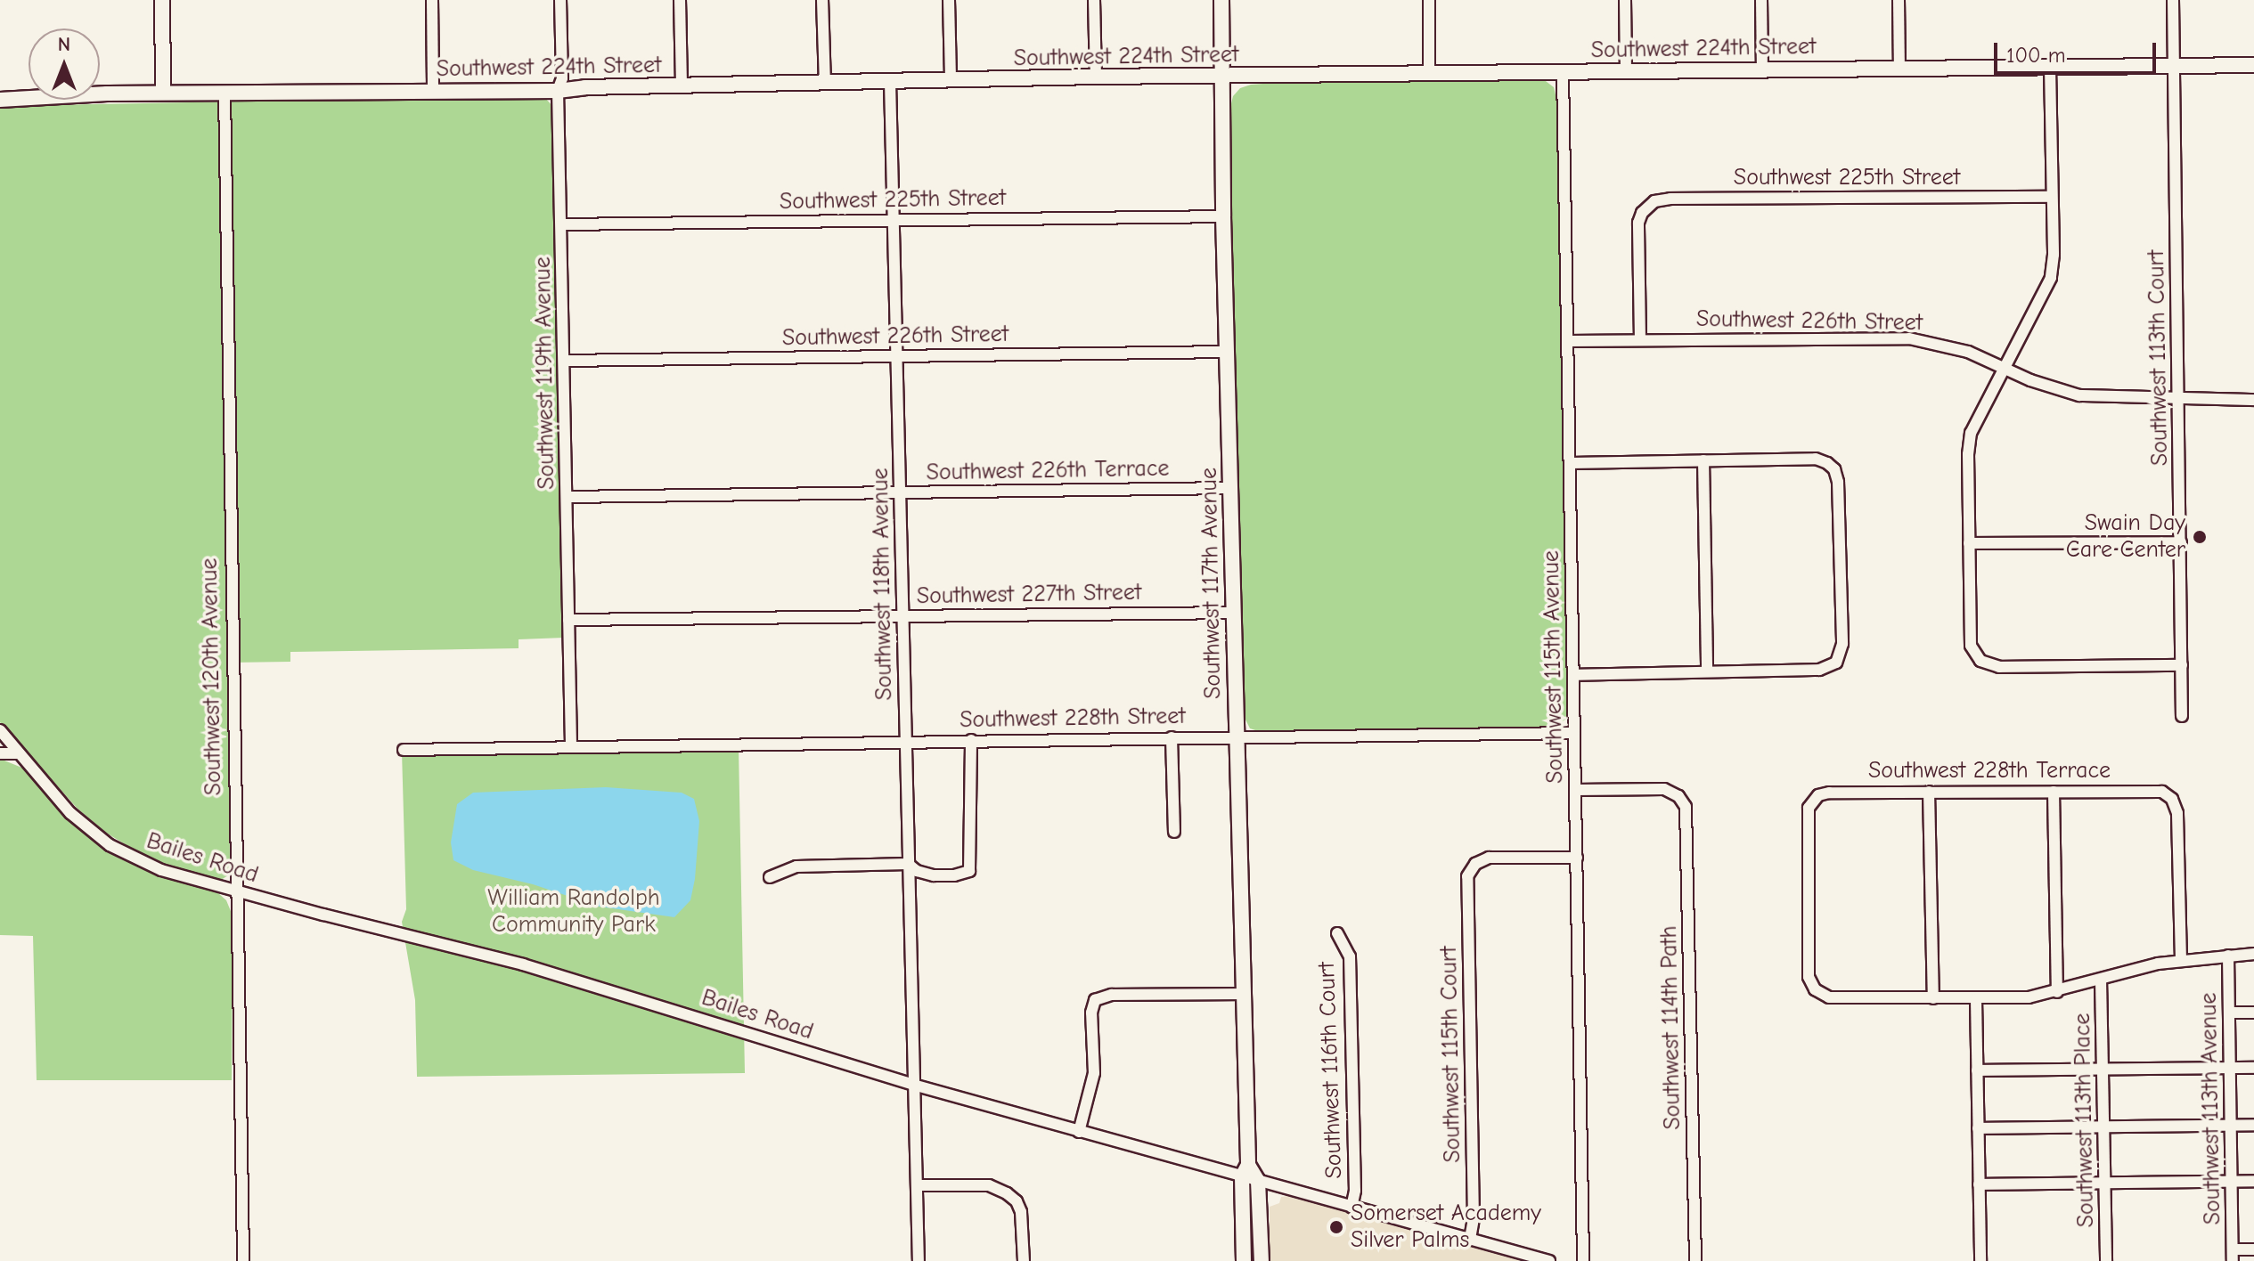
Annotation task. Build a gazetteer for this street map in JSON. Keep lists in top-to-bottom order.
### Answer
{
  "streets": {
    "street": [
      "Southwest 224th Street",
      "Southwest 225th Street",
      "Southwest 226th Street",
      "Southwest 113th Court",
      "Southwest 119th Avenue",
      "Southwest 226th Terrace",
      "Southwest 117th Avenue",
      "Southwest 118th Avenue",
      "Southwest 227th Street",
      "Southwest 115th Avenue",
      "Southwest 120th Avenue",
      "Southwest 228th Street",
      "Southwest 228th Terrace",
      "Bailes Road",
      "Southwest 114th Path",
      "Southwest 115th Court",
      "Southwest 116th Court",
      "Southwest 113th Avenue",
      "Southwest 113th Place"
    ]
  },
  "crossings": [
    ["Southwest 224th Street", "Southwest 113th Court"],
    ["Southwest 224th Street", "Southwest 119th Avenue"],
    ["Southwest 224th Street", "Southwest 117th Avenue"],
    ["Southwest 224th Street", "Southwest 118th Avenue"],
    ["Southwest 224th Street", "Southwest 115th Avenue"],
    ["Southwest 224th Street", "Southwest 120th Avenue"],
    ["Southwest 225th Street", "Southwest 226th Street"],
    ["Southwest 225th Street", "Southwest 119th Avenue"],
    ["Southwest 225th Street", "Southwest 117th Avenue"],
    ["Southwest 225th Street", "Southwest 118th Avenue"],
    ["Southwest 226th Street", "Southwest 113th Court"],
    ["Southwest 226th Street", "Southwest 119th Avenue"],
    ["Southwest 226th Street", "Southwest 117th Avenue"],
    ["Southwest 226th Street", "Southwest 118th Avenue"],
    ["Southwest 226th Street", "Southwest 115th Avenue"],
    ["Southwest 119th Avenue", "Southwest 226th Terrace"],
    ["Southwest 119th Avenue", "Southwest 227th Street"],
    ["Southwest 119th Avenue", "Southwest 228th Street"],
    ["Southwest 226th Terrace", "Southwest 117th Avenue"],
    ["Southwest 226th Terrace", "Southwest 118th Avenue"],
    ["Southwest 117th Avenue", "Southwest 227th Street"],
    ["Southwest 117th Avenue", "Southwest 228th Street"],
    ["Southwest 117th Avenue", "Bailes Road"],
    ["Southwest 118th Avenue", "Southwest 227th Street"],
    ["Southwest 118th Avenue", "Southwest 228th Street"],
    ["Southwest 118th Avenue", "Bailes Road"],
    ["Southwest 115th Avenue", "Southwest 228th Street"],
    ["Southwest 115th Avenue", "Southwest 114th Path"],
    ["Southwest 115th Avenue", "Southwest 115th Court"],
    ["Southwest 120th Avenue", "Bailes Road"]
  ],
  "parks": ["William Randolph Community Park"],
  "places": ["Swain Day Care Center", "Somerset Academy Silver Palms"],
  "scale_bar": "100 m",
  "north": "top"
}
